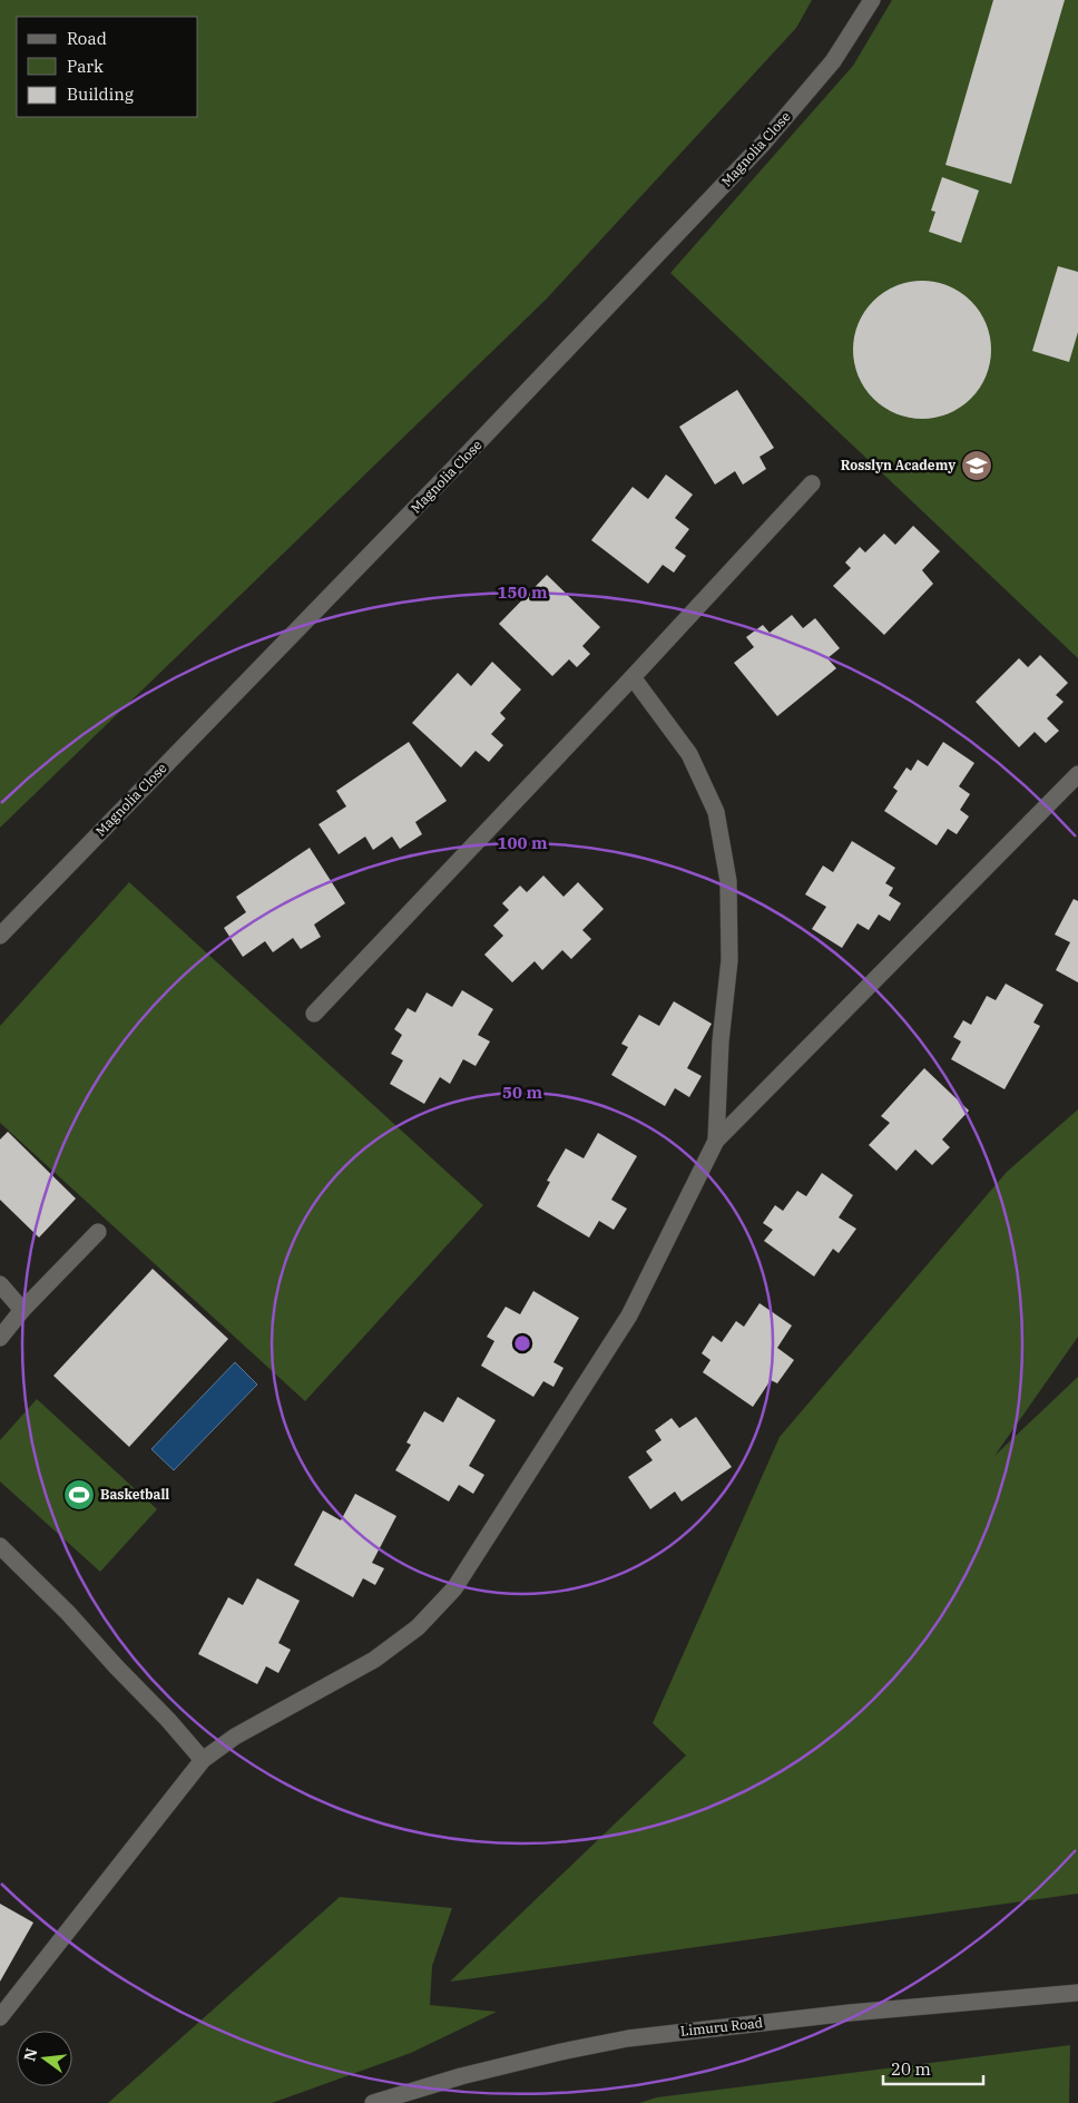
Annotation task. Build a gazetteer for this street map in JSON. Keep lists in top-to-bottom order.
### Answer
{
  "streets": {
    "street": ["Magnolia Close", "Limuru Road"]
  },
  "places": {
    "school or university": ["Rosslyn Academy"],
    "sports": ["Basketball"]
  },
  "legend": ["Road", "Park", "Building"],
  "scale_bar": "20 m",
  "north": "left",
  "rings": ["150 m", "100 m", "50 m"]
}
